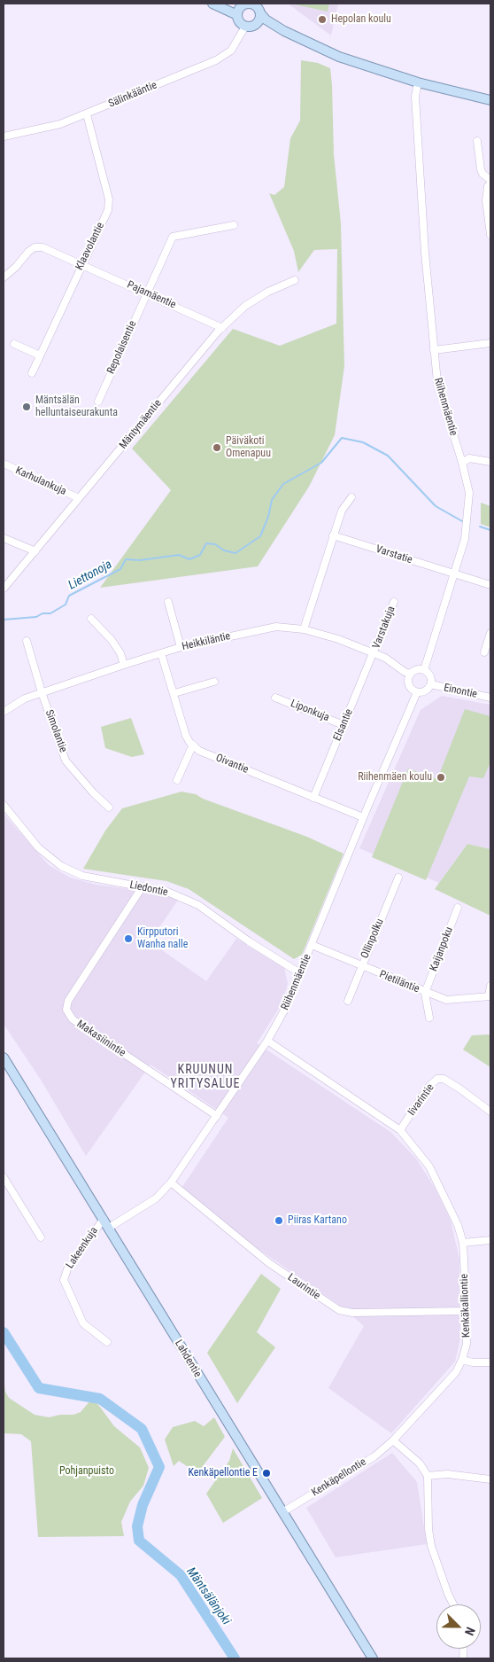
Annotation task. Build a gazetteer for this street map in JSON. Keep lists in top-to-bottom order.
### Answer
{
  "streets": {
    "main road": ["Lahdentie"],
    "street": [
      "Sälinkääntie",
      "Klaavolantie",
      "Pajamäentie",
      "Repolaisentie",
      "Riihenmäentie",
      "Mäntymäentie",
      "Karhulankuja",
      "Varstatie",
      "Varstakuja",
      "Heikkiläntie",
      "Einontie",
      "Liponkuja",
      "Elsantie",
      "Simolantie",
      "Oivantie",
      "Liedontie",
      "Ollinpolku",
      "Kaijanpoku",
      "Pietiläntie",
      "Makasiinintie",
      "Iivarintie",
      "Lakeenkuja",
      "Laurintie",
      "Kenkäkalliontie",
      "Kenkäpellontie"
    ]
  },
  "crossings": [
    ["Sälinkääntie", "Klaavolantie"],
    ["Klaavolantie", "Pajamäentie"],
    ["Pajamäentie", "Repolaisentie"],
    ["Pajamäentie", "Mäntymäentie"],
    ["Riihenmäentie", "Varstatie"],
    ["Riihenmäentie", "Heikkiläntie"],
    ["Riihenmäentie", "Einontie"],
    ["Riihenmäentie", "Oivantie"],
    ["Riihenmäentie", "Liedontie"],
    ["Riihenmäentie", "Pietiläntie"],
    ["Riihenmäentie", "Makasiinintie"],
    ["Riihenmäentie", "Laurintie"],
    ["Riihenmäentie", "Kenkäkalliontie"],
    ["Riihenmäentie", "Lahdentie"],
    ["Mäntymäentie", "Karhulankuja"],
    ["Varstakuja", "Heikkiläntie"],
    ["Varstakuja", "Elsantie"],
    ["Heikkiläntie", "Einontie"],
    ["Heikkiläntie", "Elsantie"],
    ["Heikkiläntie", "Simolantie"],
    ["Liponkuja", "Elsantie"],
    ["Elsantie", "Oivantie"],
    ["Liedontie", "Makasiinintie"],
    ["Ollinpolku", "Pietiläntie"],
    ["Kaijanpoku", "Pietiläntie"],
    ["Iivarintie", "Kenkäkalliontie"],
    ["Lakeenkuja", "Lahdentie"],
    ["Laurintie", "Kenkäkalliontie"],
    ["Kenkäkalliontie", "Kenkäpellontie"],
    ["Lahdentie", "Kenkäpellontie"]
  ],
  "districts": ["KRUUNUN YRITYSALUE"],
  "water": ["Liettonoja", "Mäntsälänjoki"],
  "parks": ["Pohjanpuisto"],
  "places": [
    "Hepolan koulu",
    "Mäntsälän helluntaiseurakunta",
    "Päiväkoti Omenapuu",
    "Riihenmäen koulu",
    "Kirpputori Wanha nalle",
    "Piiras Kartano",
    "Kenkäpellontie E"
  ],
  "north": "bottom right"
}
